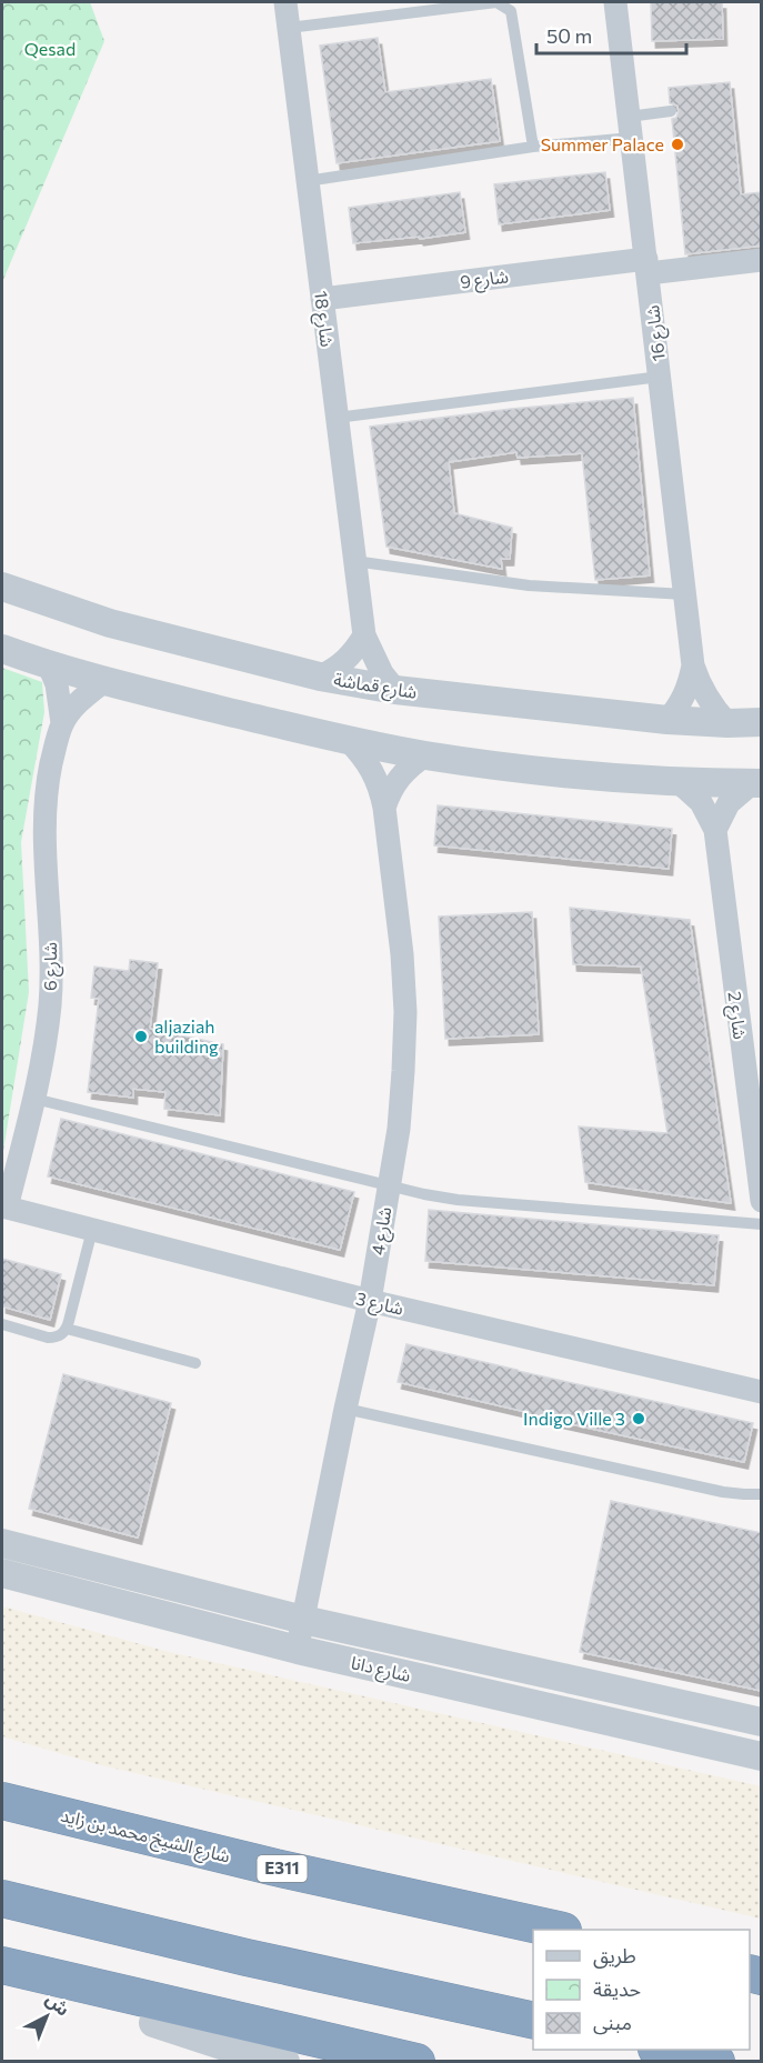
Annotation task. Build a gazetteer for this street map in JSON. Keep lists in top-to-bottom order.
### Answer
{
  "streets": {
    "highway": ["شارع الشيخ محمد بن زايد", "E311"],
    "street": [
      "شارع 9",
      "شارع 18",
      "شارع 16",
      "شارع قماشة",
      "شارع 6",
      "شارع 2",
      "شارع 4",
      "شارع 3",
      "شارع دانا"
    ]
  },
  "crossings": [
    ["شارع 9", "شارع 18"],
    ["شارع 9", "شارع 16"],
    ["شارع 18", "شارع قماشة"],
    ["شارع 16", "شارع قماشة"],
    ["شارع 6", "شارع 3"],
    ["شارع 4", "شارع 3"],
    ["شارع 4", "شارع دانا"]
  ],
  "parks": ["Qesad"],
  "places": ["Summer Palace", "aljaziah building", "Indigo Ville 3"],
  "legend": ["طريق", "حديقة", "مبنى"],
  "scale_bar": "50 m",
  "north": "top right"
}
